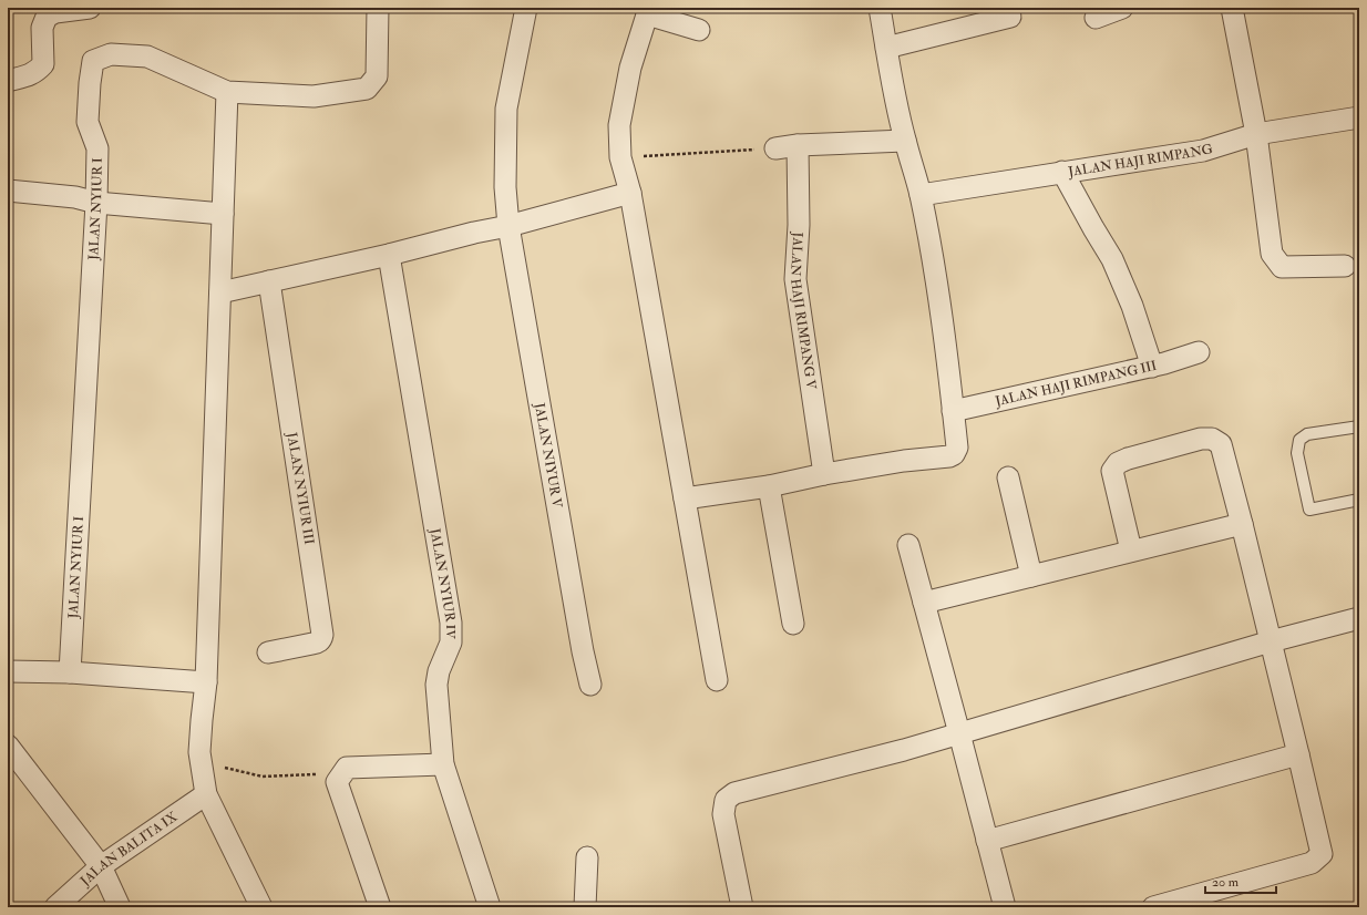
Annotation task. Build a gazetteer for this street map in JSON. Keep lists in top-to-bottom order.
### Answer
{
  "streets": {
    "street": [
      "JALAN HAJI RIMPANG",
      "JALAN NYIUR I",
      "JALAN HAJI RIMPANG V",
      "JALAN HAJI RIMPANG III",
      "JALAN NIYUR V",
      "JALAN NYIUR III",
      "JALAN NYIUR IV",
      "JALAN BALITA IX"
    ]
  },
  "scale_bar": "20 m"
}
